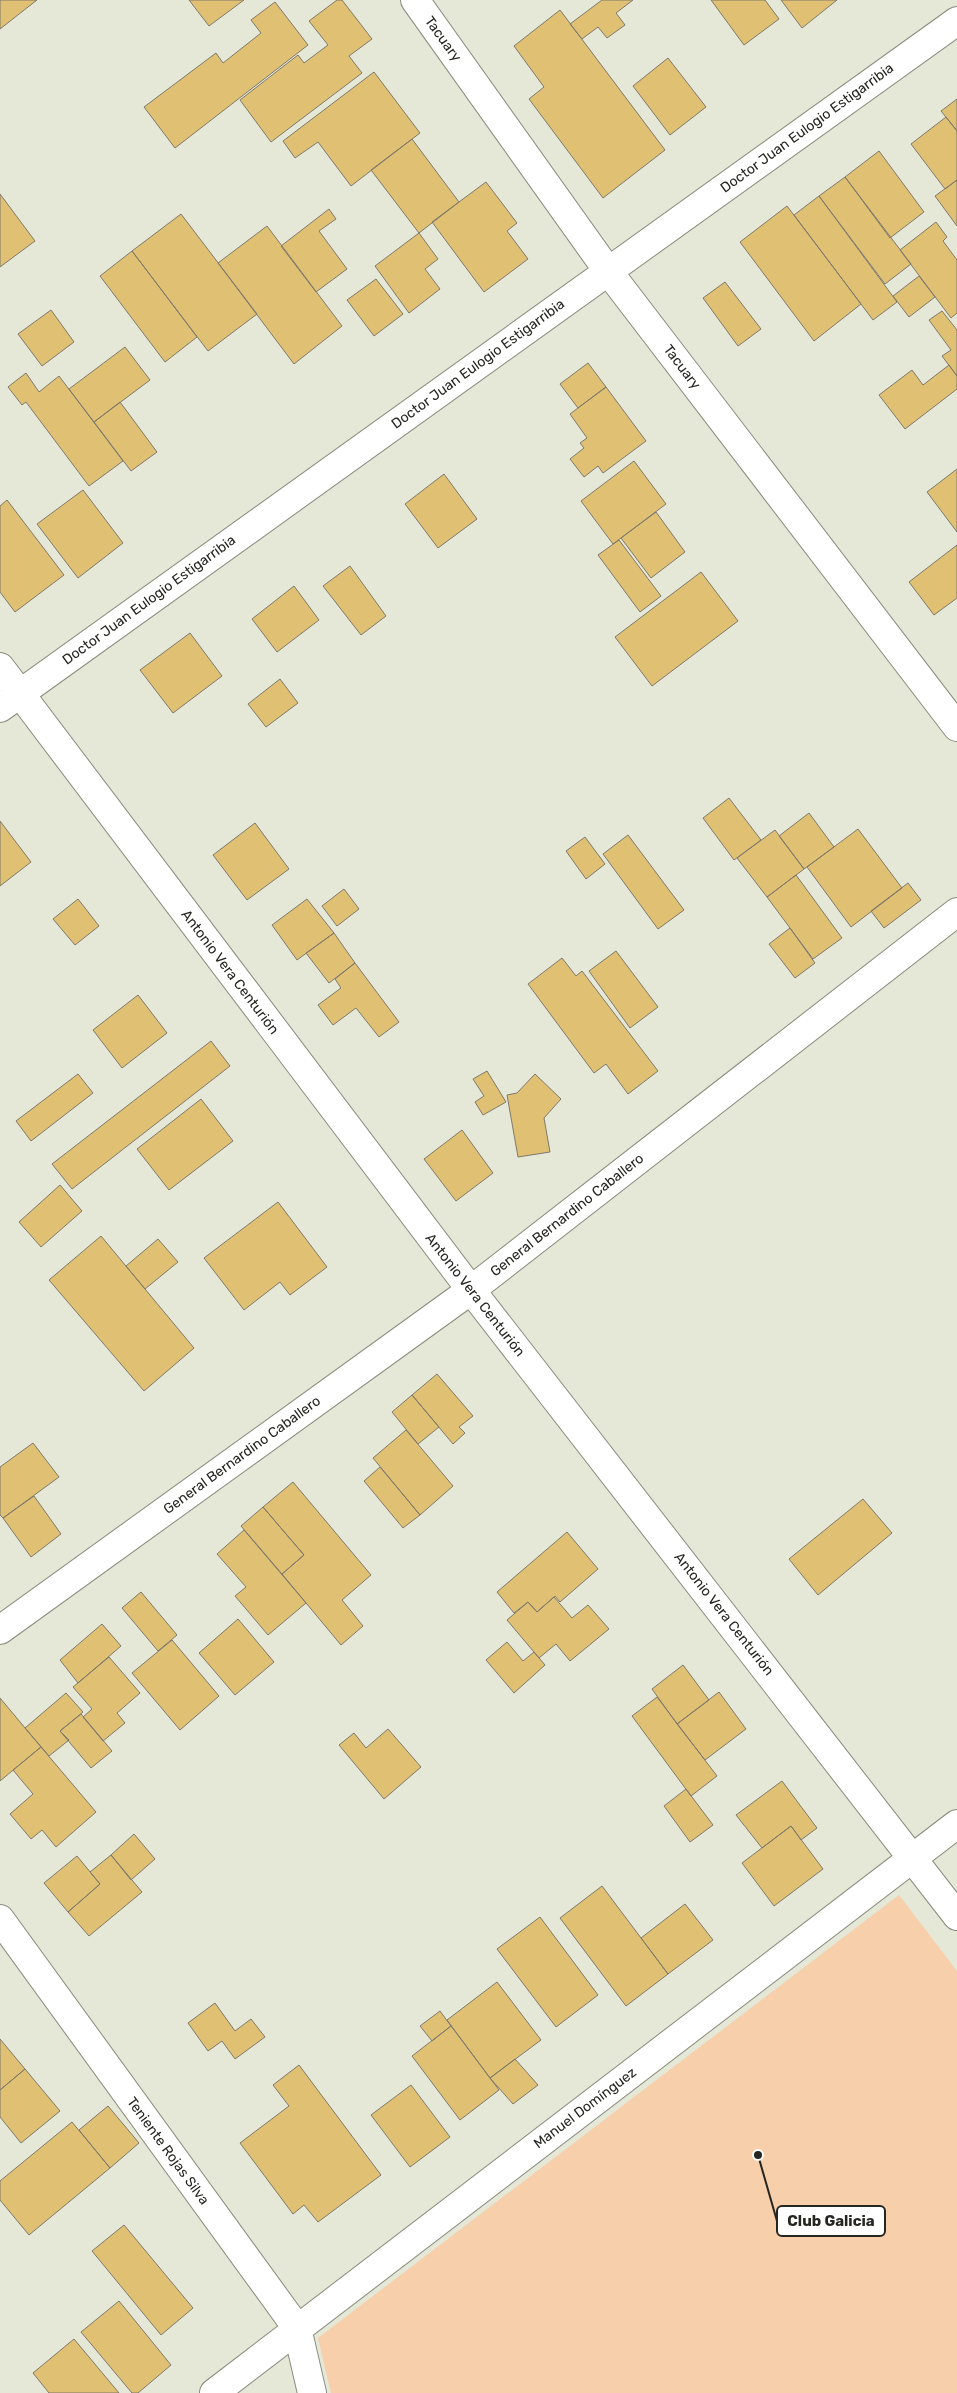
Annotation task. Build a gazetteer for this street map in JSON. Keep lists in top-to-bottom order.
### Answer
{
  "streets": {
    "street": [
      "Tacuary",
      "Doctor Juan Eulogio Estigarribia",
      "Antonio Vera Centurión",
      "General Bernardino Caballero",
      "Manuel Domínguez",
      "Teniente Rojas Silva"
    ]
  },
  "crossings": [
    ["Tacuary", "Doctor Juan Eulogio Estigarribia"],
    ["Doctor Juan Eulogio Estigarribia", "Antonio Vera Centurión"],
    ["Antonio Vera Centurión", "General Bernardino Caballero"],
    ["Antonio Vera Centurión", "Manuel Domínguez"],
    ["Manuel Domínguez", "Teniente Rojas Silva"]
  ],
  "places": ["Club Galicia"]
}
